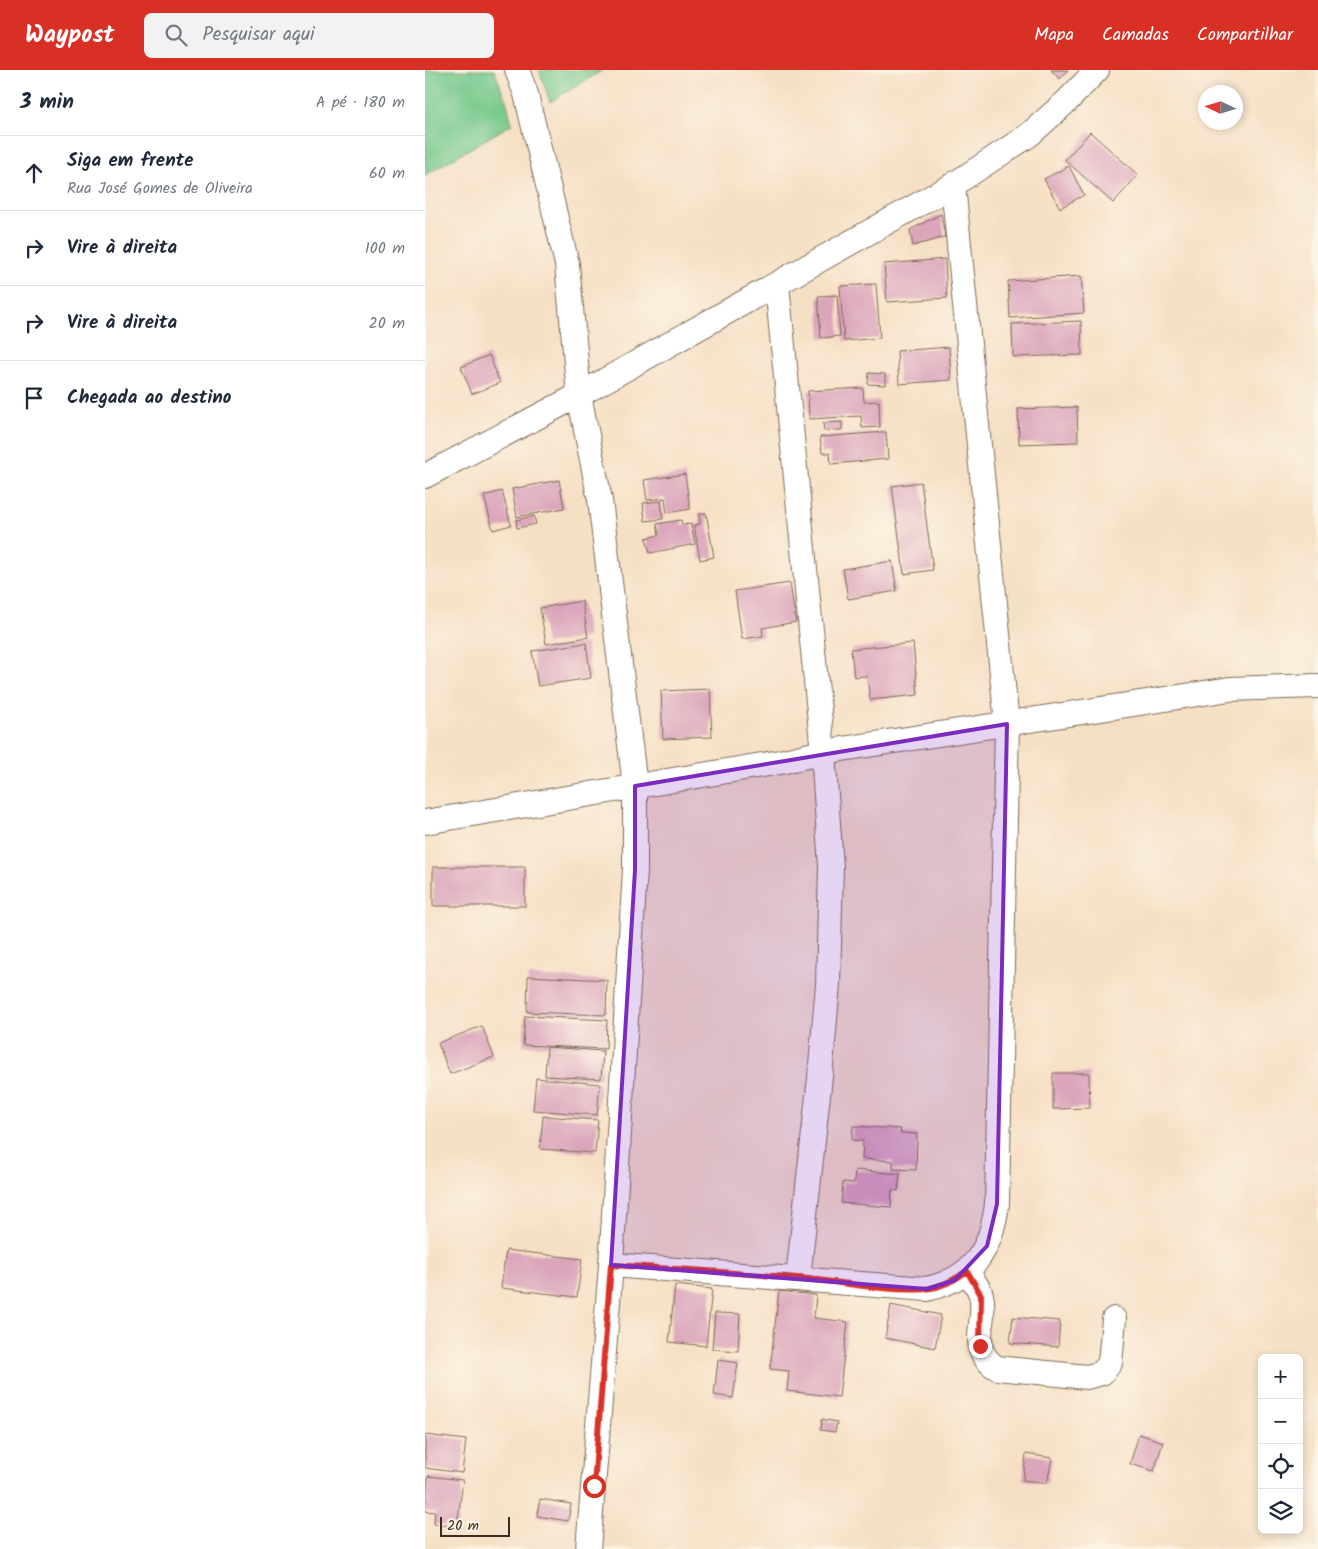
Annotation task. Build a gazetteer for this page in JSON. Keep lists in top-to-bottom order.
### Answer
{
  "scale_bar": "20 m",
  "north": "left",
  "page": {
    "header": "Waypost",
    "search": "Pesquisar aqui",
    "nav": ["Mapa", "Camadas", "Compartilhar"],
    "heading": ["3 min", "A pé · 180 m"],
    "list": [
      ["Siga em frente", "Rua José Gomes de Oliveira", "60 m"],
      ["Vire à direita", "100 m"],
      ["Vire à direita", "20 m"],
      "Chegada ao destino"
    ],
    "map_buttons": ["+", "−"],
    "scale": "20 m"
  }
}
